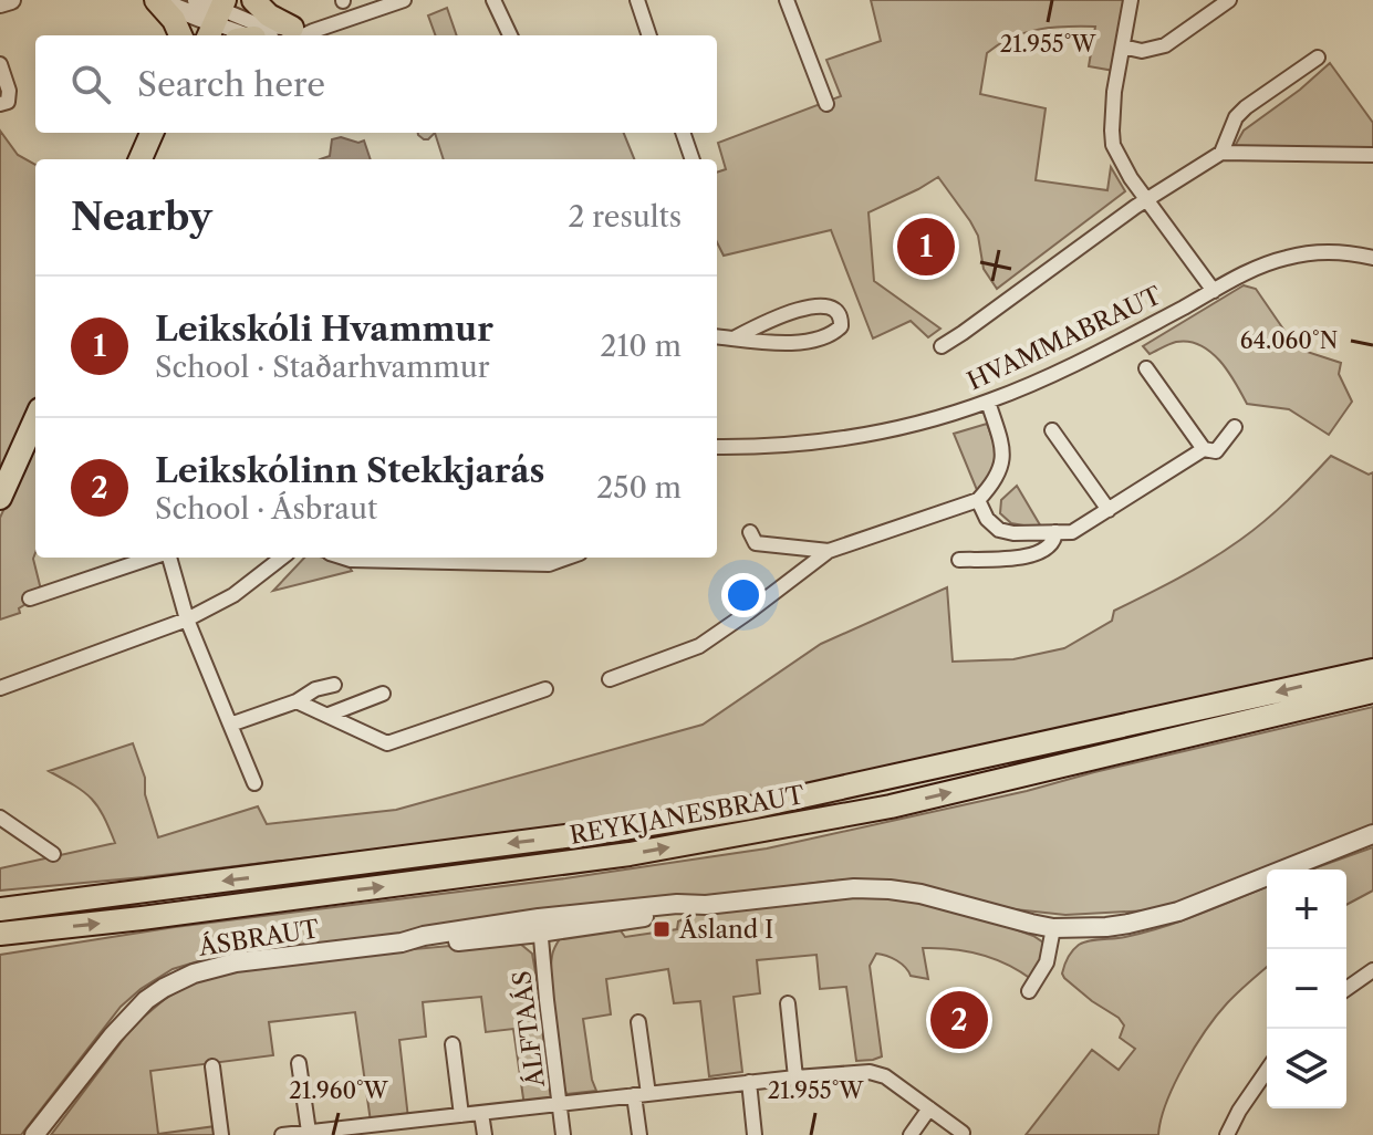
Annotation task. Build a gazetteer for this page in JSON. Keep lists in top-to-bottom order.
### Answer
{
  "streets": {
    "main road": ["REYKJANESBRAUT"],
    "street": ["HVAMMABRAUT", "ÁSBRAUT", "ÁLFTAÁS"]
  },
  "crossings": [
    ["ÁSBRAUT", "ÁLFTAÁS"]
  ],
  "places": {
    "transit": ["Ásland I"]
  },
  "page": {
    "search": "Search here",
    "heading": ["Nearby", "2 results"],
    "pins": ["1", "2"],
    "list": [
      {
        "mark": "1",
        "name": "Leikskóli Hvammur",
        "note": "School · Staðarhvammur",
        "value": "210 m"
      },
      {
        "mark": "2",
        "name": "Leikskólinn Stekkjarás",
        "note": "School · Ásbraut",
        "value": "250 m"
      }
    ],
    "map_buttons": ["+", "−"]
  },
  "coordinates": ["21.955°W", "64.060°N", "21.960°W"]
}
